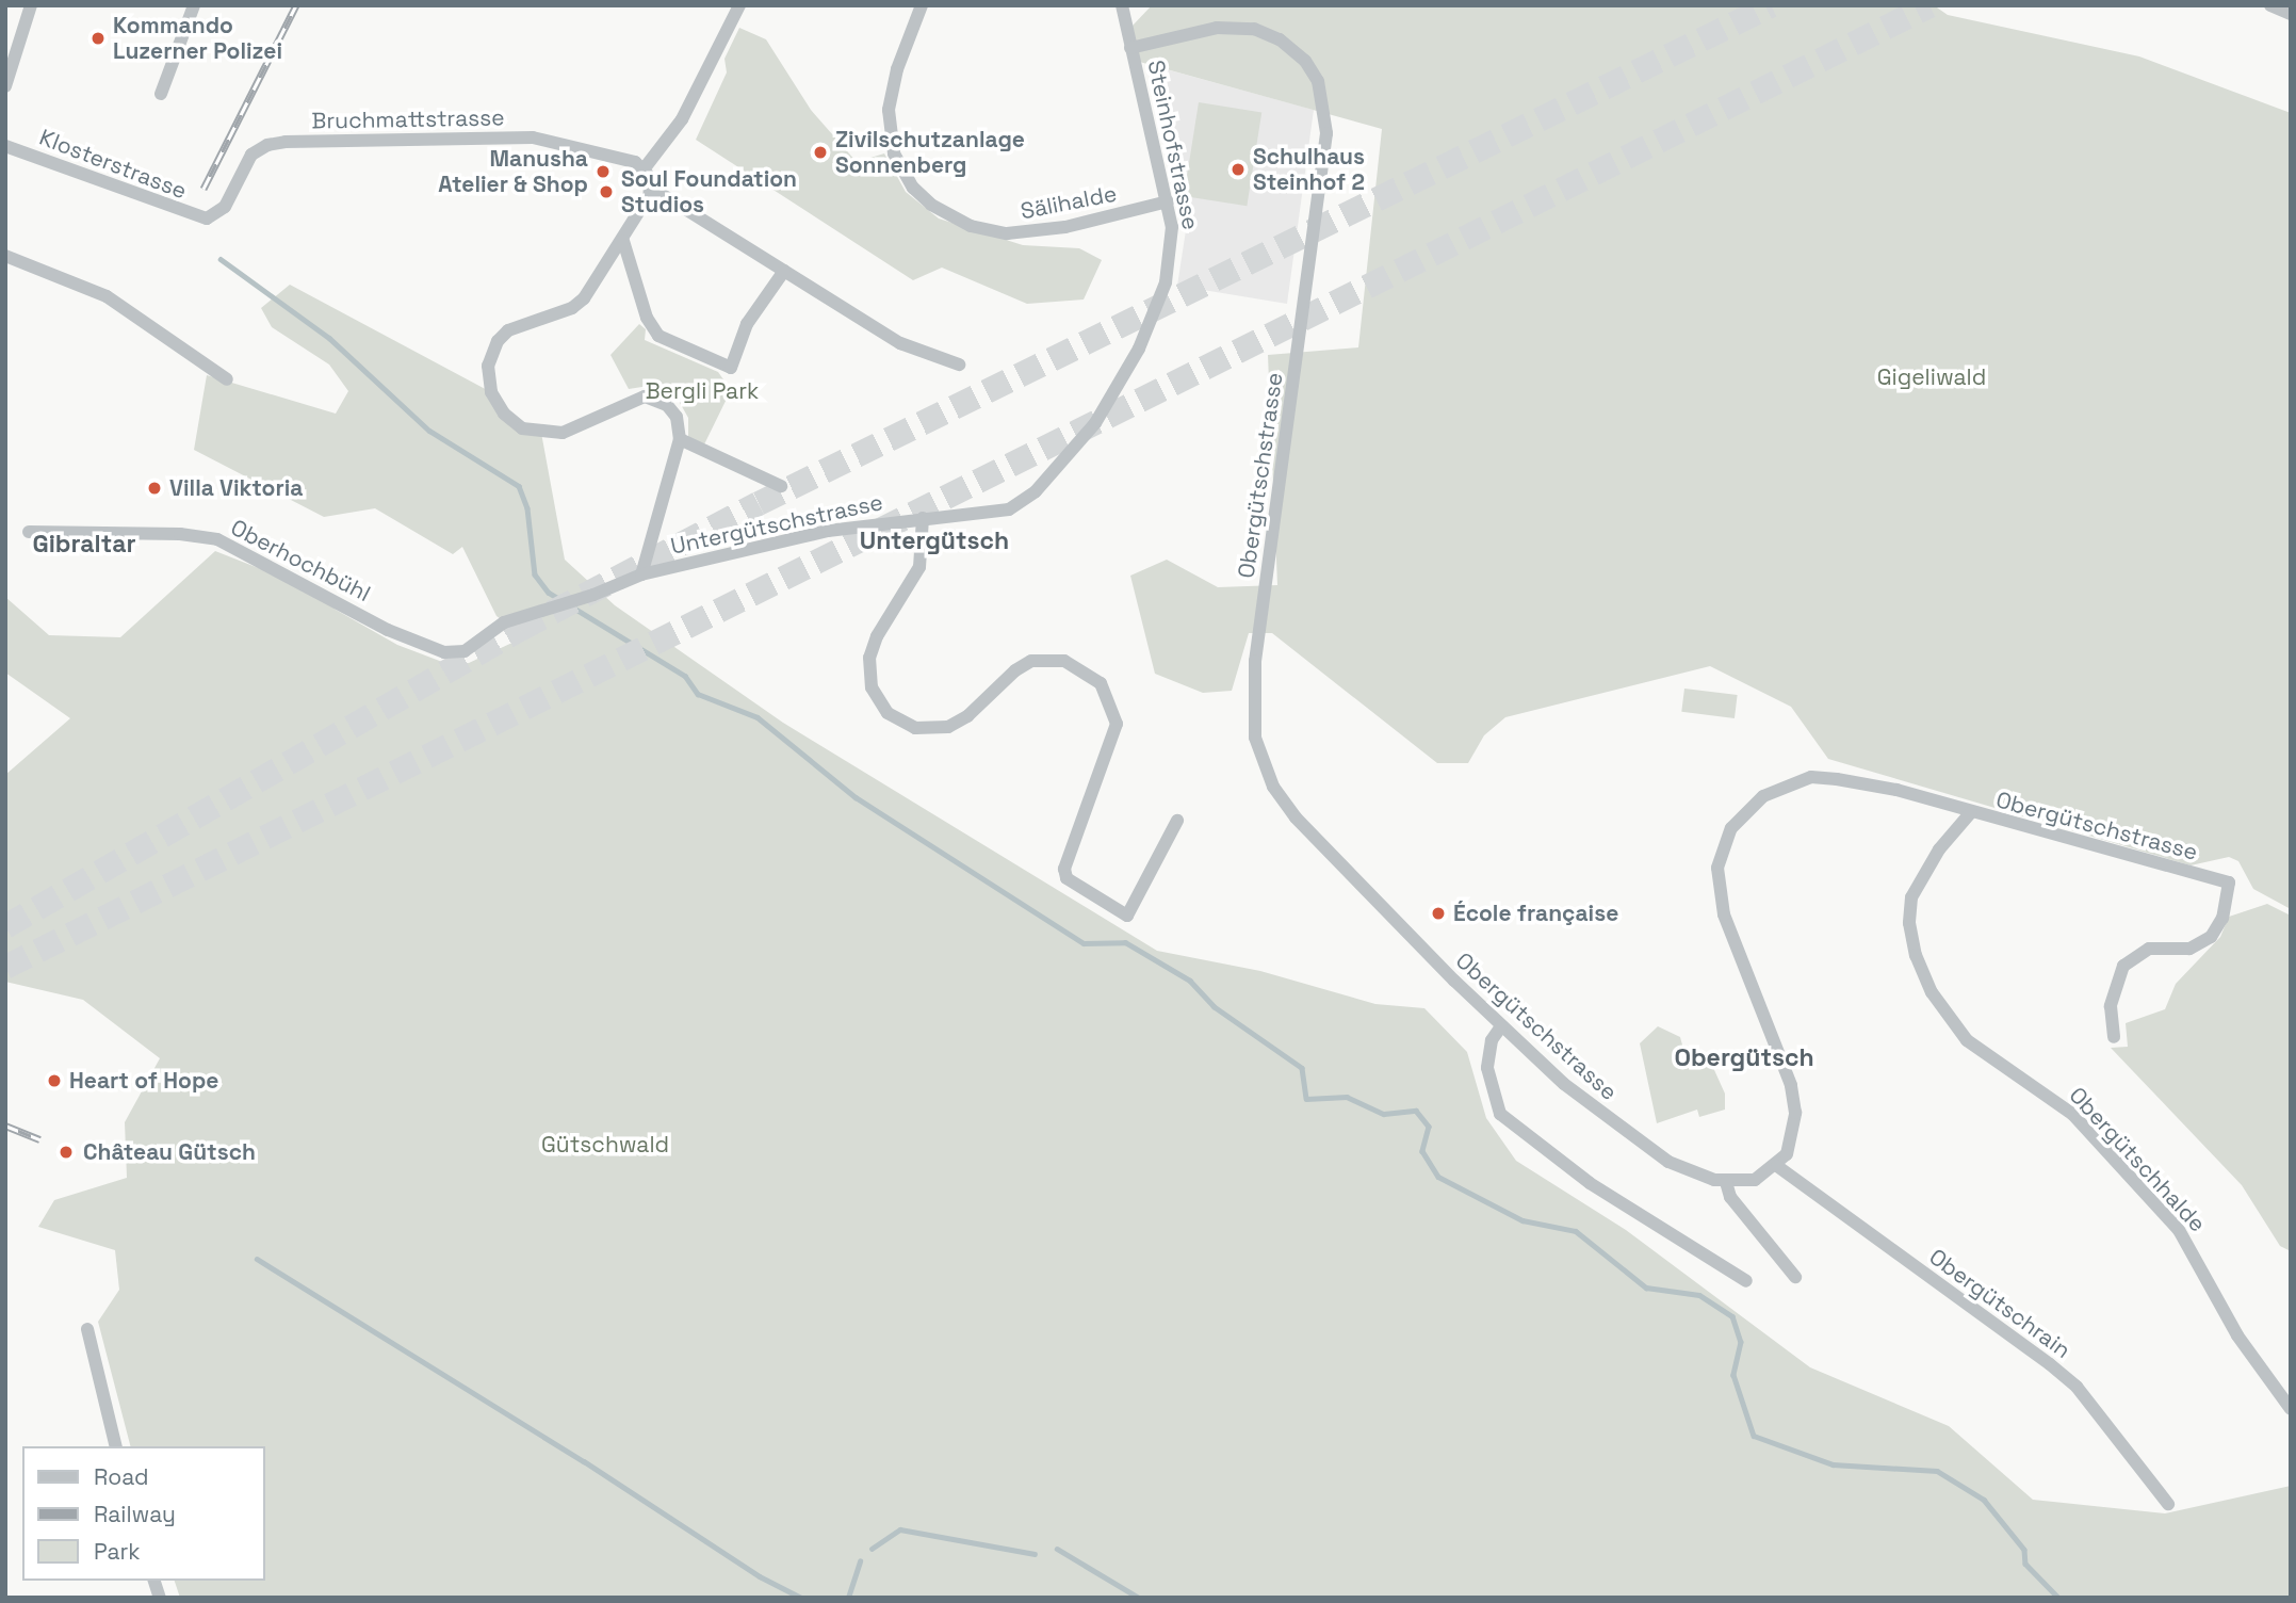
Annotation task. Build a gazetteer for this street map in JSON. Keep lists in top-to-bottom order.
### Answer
{
  "streets": {
    "street": [
      "Bruchmattstrasse",
      "Steinhofstrasse",
      "Klosterstrasse",
      "Sälihalde",
      "Obergütschstrasse",
      "Untergütschstrasse",
      "Oberhochbühl",
      "Obergütschhalde",
      "Obergütschrain"
    ]
  },
  "crossings": [
    ["Bruchmattstrasse", "Klosterstrasse"],
    ["Steinhofstrasse", "Sälihalde"],
    ["Steinhofstrasse", "Obergütschstrasse"],
    ["Steinhofstrasse", "Untergütschstrasse"],
    ["Obergütschstrasse", "Obergütschhalde"],
    ["Obergütschstrasse", "Obergütschrain"],
    ["Untergütschstrasse", "Oberhochbühl"]
  ],
  "districts": ["Untergütsch", "Gibraltar", "Obergütsch"],
  "parks": ["Gigeliwald", "Bergli Park", "Gütschwald"],
  "places": [
    "Kommando Luzerner Polizei",
    "Zivilschutzanlage Sonnenberg",
    "Schulhaus Steinhof 2",
    "Manusha Atelier & Shop",
    "Soul Foundation Studios",
    "Villa Viktoria",
    "École française",
    "Heart of Hope",
    "Château Gütsch"
  ],
  "legend": ["Road", "Railway", "Park"]
}
